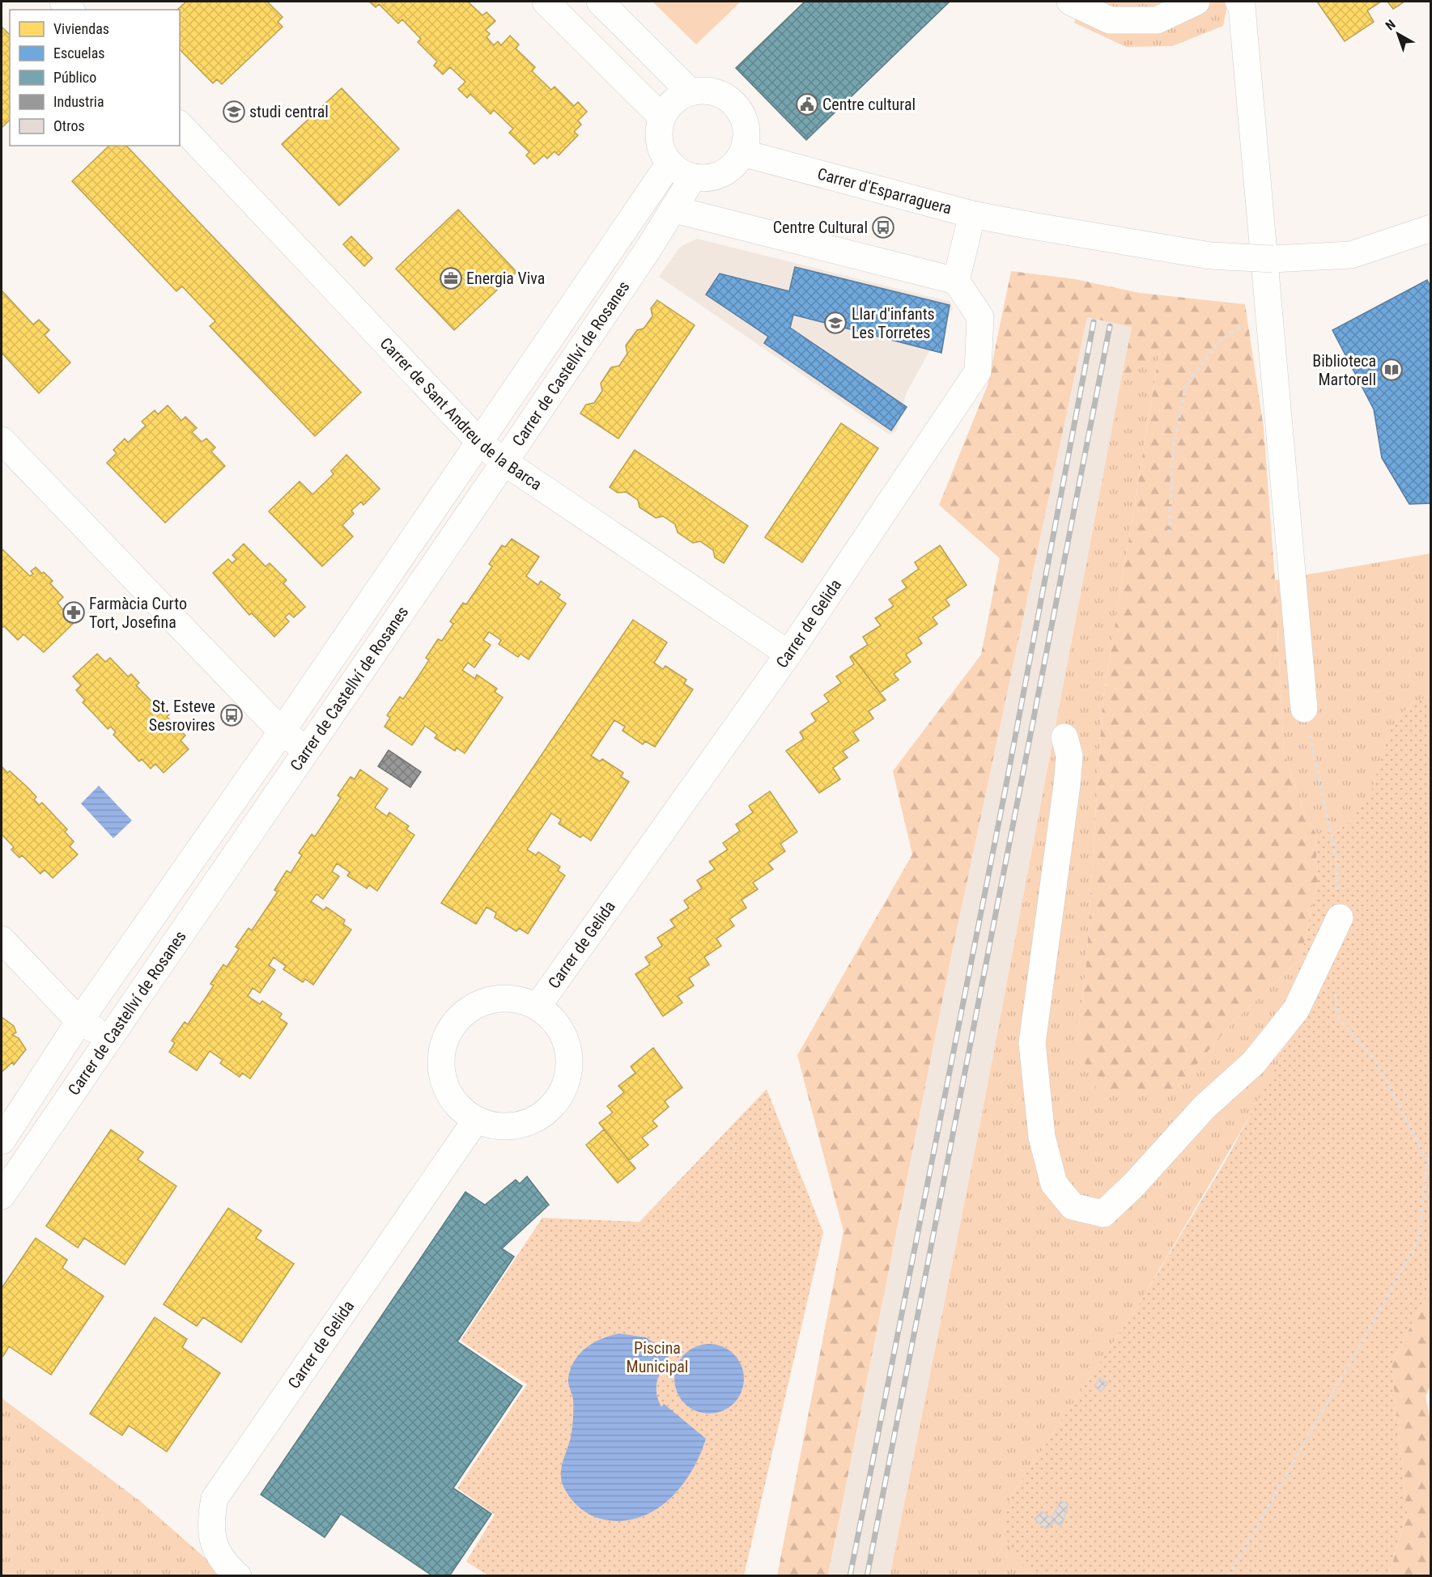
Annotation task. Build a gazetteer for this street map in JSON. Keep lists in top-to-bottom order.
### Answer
{
  "streets": {
    "street": [
      "Carrer d'Esparraguera",
      "Carrer de Castellví de Rosanes",
      "Carrer de Sant Andreu de la Barca",
      "Carrer de Gelida"
    ]
  },
  "crossings": [
    ["Carrer d'Esparraguera", "Carrer de Castellví de Rosanes"],
    ["Carrer de Castellví de Rosanes", "Carrer de Sant Andreu de la Barca"],
    ["Carrer de Sant Andreu de la Barca", "Carrer de Gelida"]
  ],
  "parks": ["Piscina Municipal"],
  "places": {
    "public building": ["Centre cultural"],
    "school or university": ["studi central", "Llar d'infants Les Torretes"],
    "bus stop": ["Centre Cultural", "St. Esteve Sesrovires"],
    "office": ["Energia Viva"],
    "library": ["Biblioteca Martorell"],
    "pharmacy": ["Farmàcia Curto Tort, Josefina"]
  },
  "legend": [
    "Viviendas",
    "Escuelas",
    "Público",
    "Industria",
    "Otros"
  ],
  "north": "top left"
}
